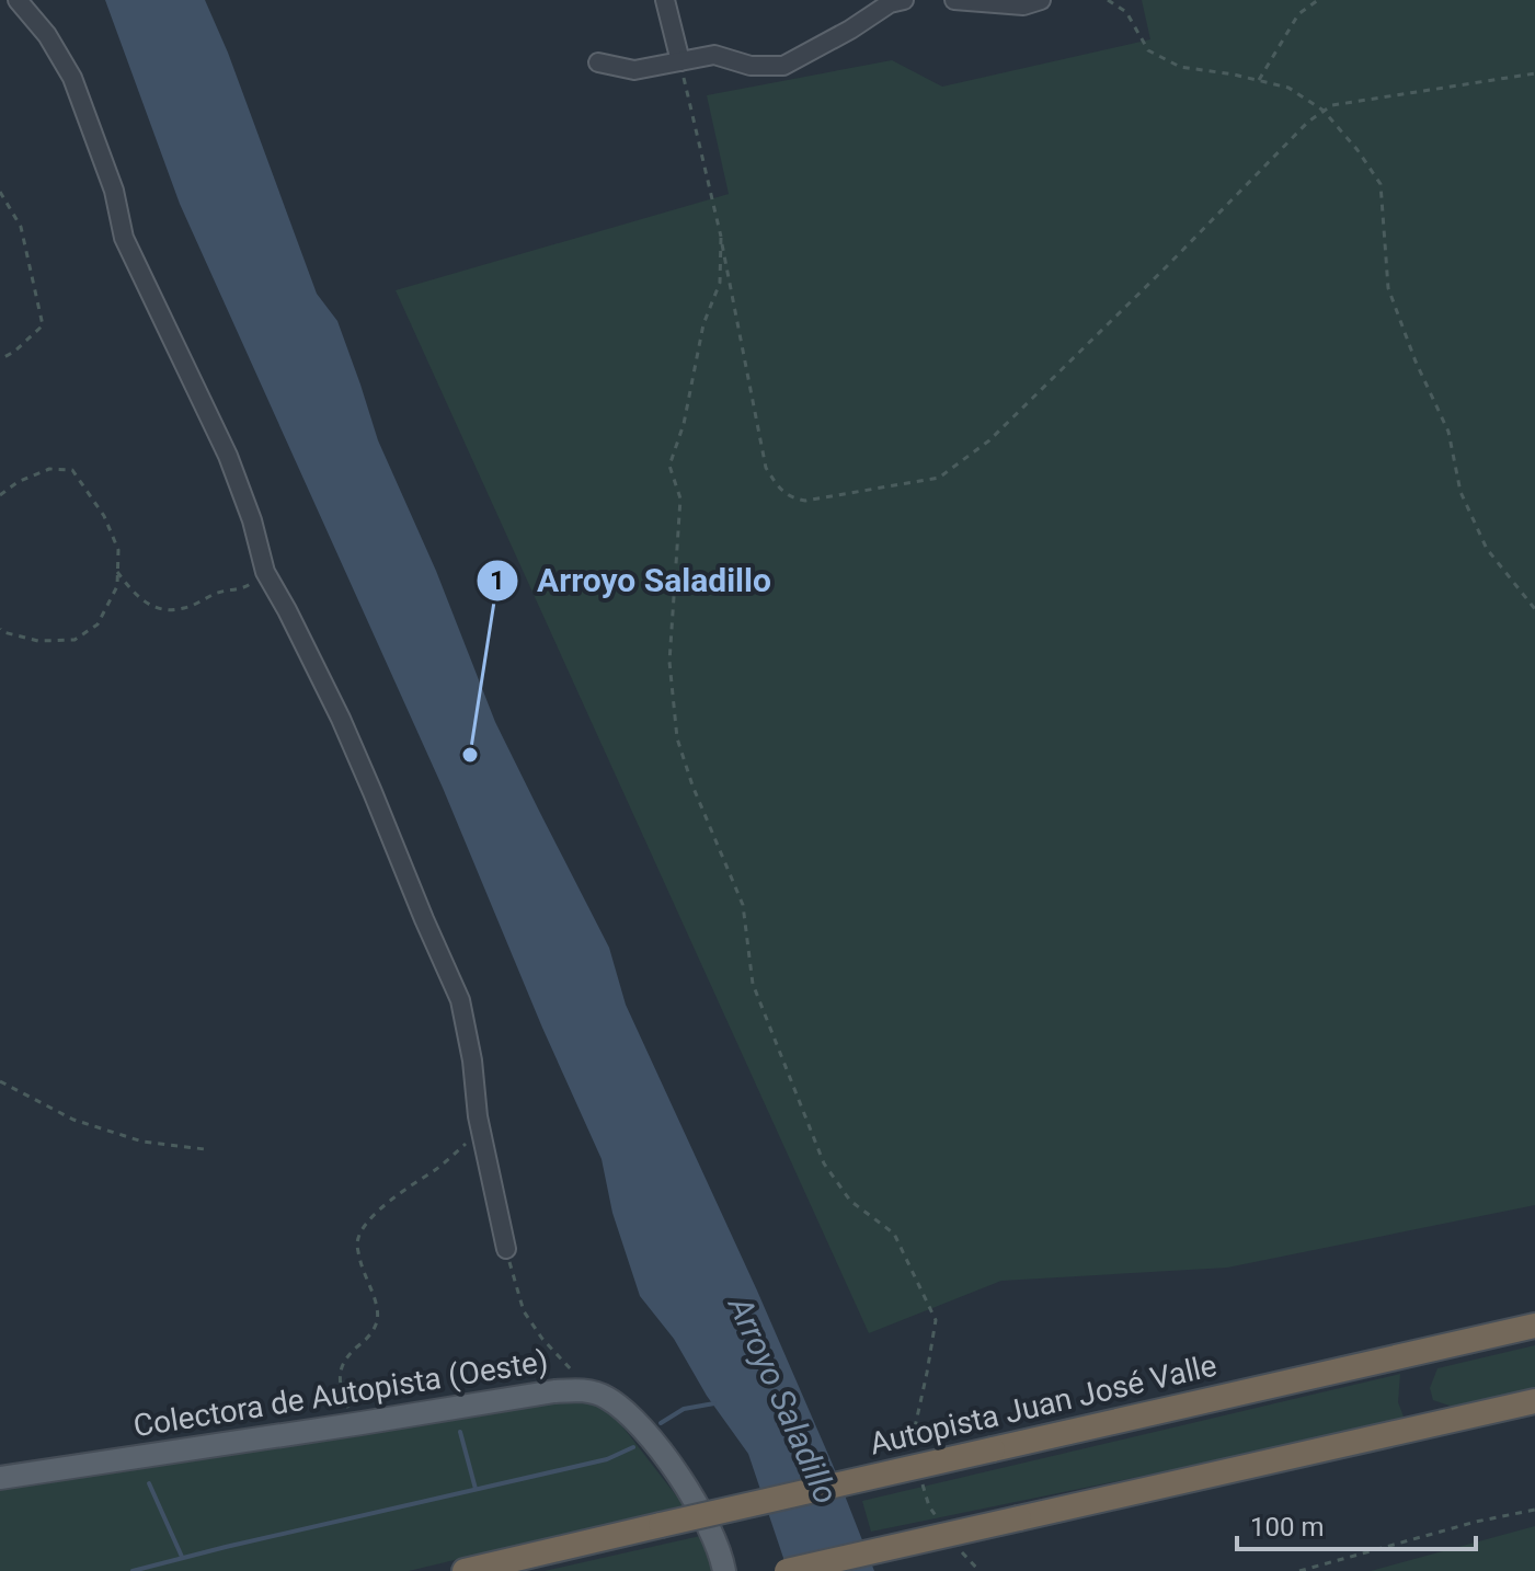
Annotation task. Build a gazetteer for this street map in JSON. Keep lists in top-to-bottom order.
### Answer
{
  "streets": {
    "highway": ["Autopista Juan José Valle"],
    "main road": ["Colectora de Autopista (Oeste)"]
  },
  "water": ["Arroyo Saladillo"],
  "places": ["Arroyo Saladillo"],
  "scale_bar": "100 m"
}
